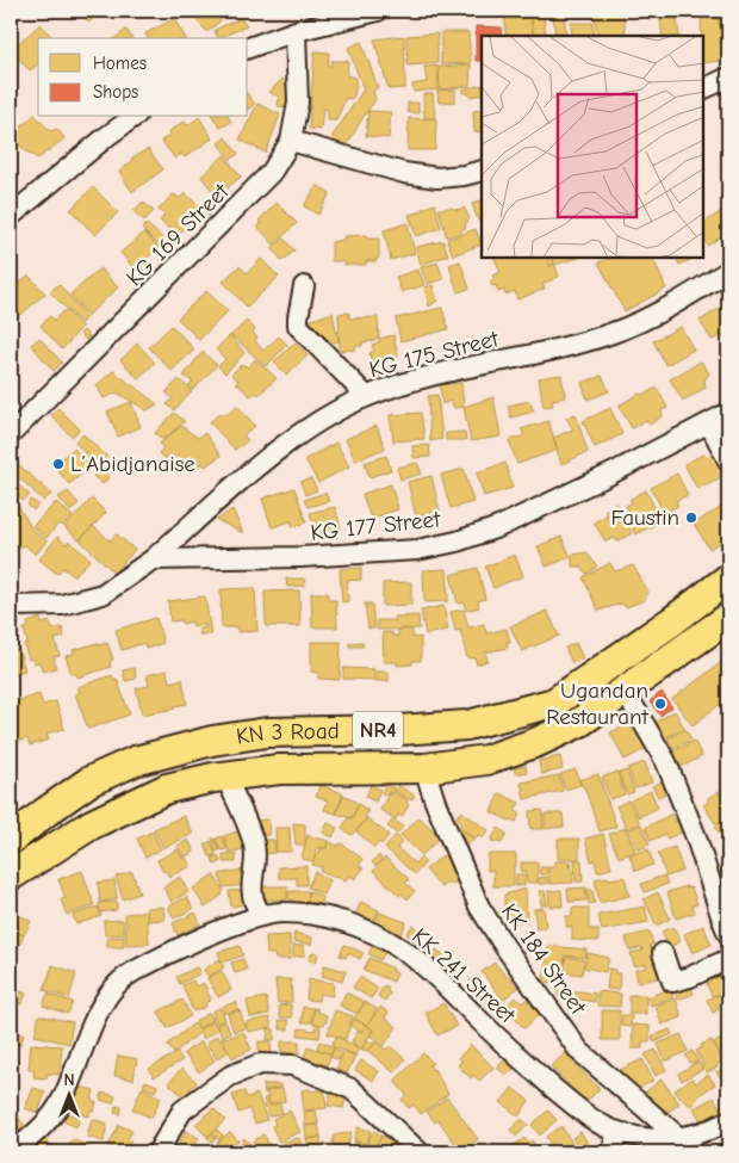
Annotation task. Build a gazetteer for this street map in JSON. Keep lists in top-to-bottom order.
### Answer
{
  "streets": {
    "highway": ["NR4", "KN 3 Road"],
    "street": [
      "KG 169 Street",
      "KG 175 Street",
      "KG 177 Street",
      "KK 184 Street",
      "KK 241 Street"
    ]
  },
  "crossings": [
    ["KG 175 Street", "KG 177 Street"],
    ["KN 3 Road", "KK 184 Street"],
    ["KK 184 Street", "KK 241 Street"]
  ],
  "places": ["L’Abidjanaise", "Faustin", "Ugandan Restaurant"],
  "legend": ["Homes", "Shops"],
  "north": "top"
}
